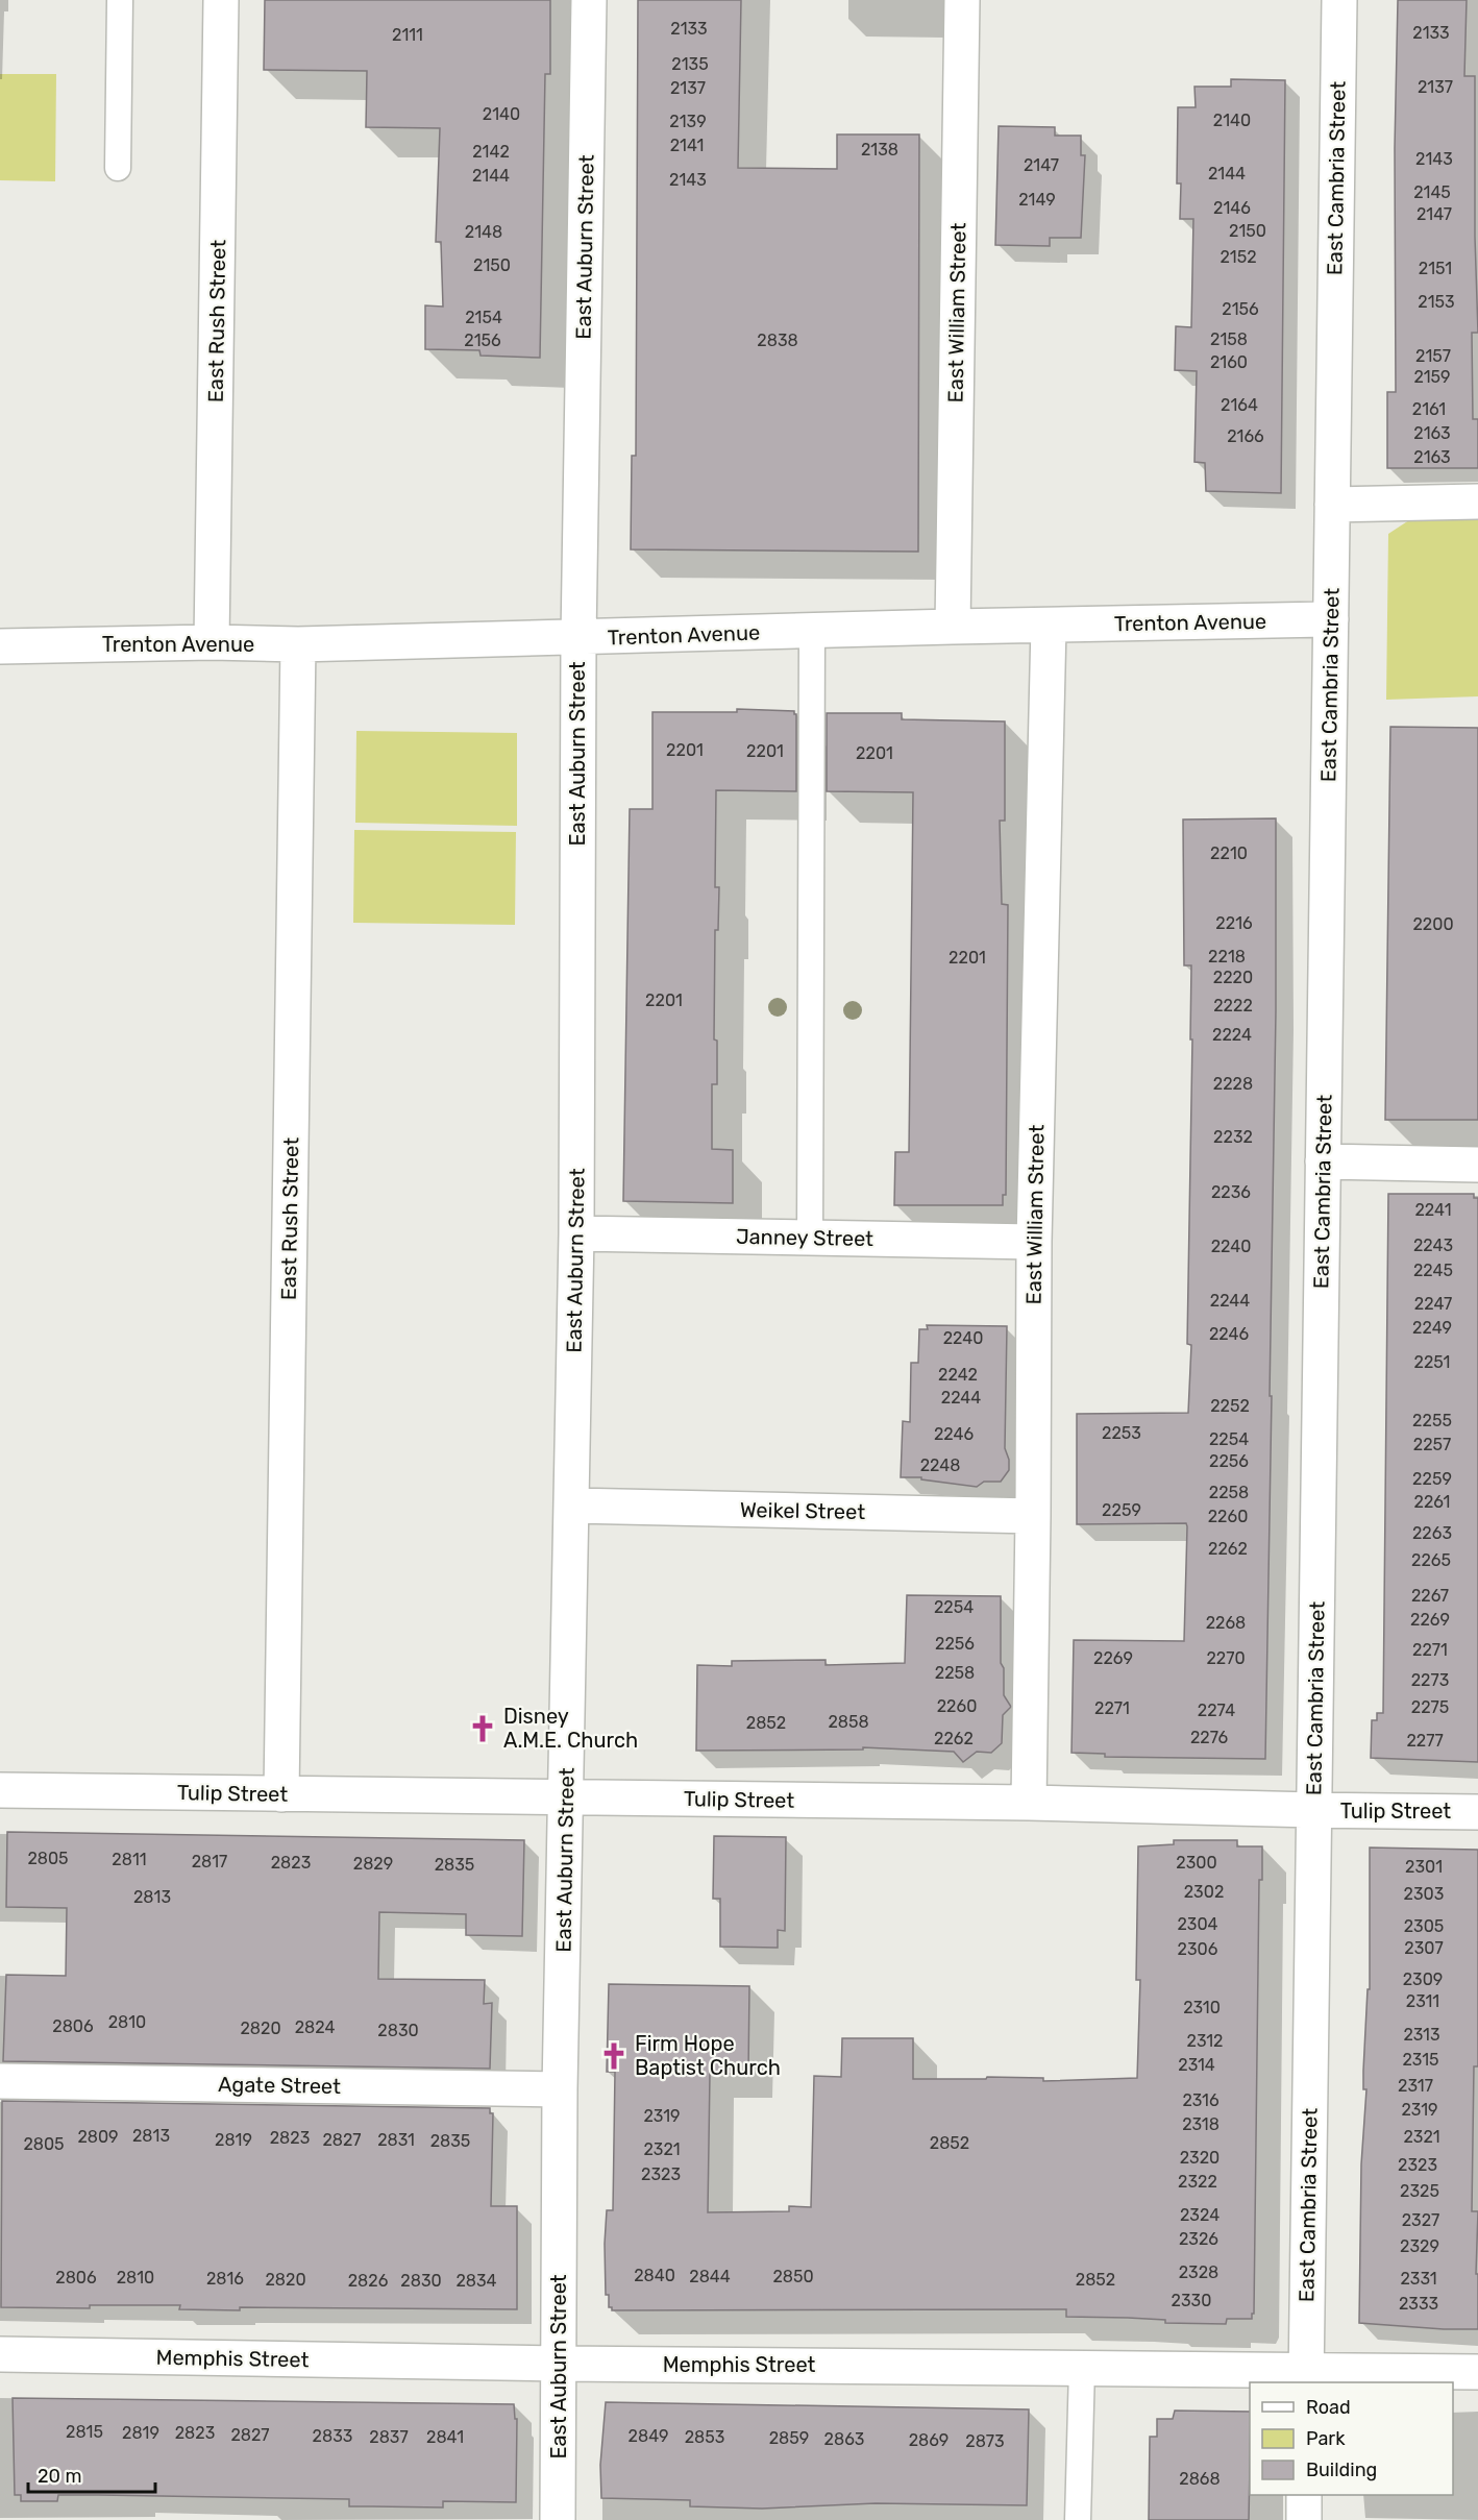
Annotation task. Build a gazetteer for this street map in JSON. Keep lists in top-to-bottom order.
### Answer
{
  "streets": {
    "street": [
      "East Cambria Street",
      "East Auburn Street",
      "East William Street",
      "East Rush Street",
      "Trenton Avenue",
      "Janney Street",
      "Weikel Street",
      "Tulip Street",
      "Agate Street",
      "Memphis Street"
    ]
  },
  "crossings": [
    ["East Cambria Street", "Trenton Avenue"],
    ["East Cambria Street", "Tulip Street"],
    ["East Cambria Street", "Memphis Street"],
    ["East Auburn Street", "Trenton Avenue"],
    ["East Auburn Street", "Janney Street"],
    ["East Auburn Street", "Weikel Street"],
    ["East Auburn Street", "Tulip Street"],
    ["East Auburn Street", "Agate Street"],
    ["East Auburn Street", "Memphis Street"],
    ["East William Street", "Trenton Avenue"],
    ["East William Street", "Janney Street"],
    ["East William Street", "Weikel Street"],
    ["East William Street", "Tulip Street"],
    ["East Rush Street", "Trenton Avenue"],
    ["East Rush Street", "Tulip Street"]
  ],
  "places": {
    "church": ["Disney A.M.E. Church", "Firm Hope Baptist Church"]
  },
  "house_numbers": [
    "2133",
    "2133",
    "2111",
    "2135",
    "2137",
    "2137",
    "2140",
    "2140",
    "2139",
    "2141",
    "2138",
    "2142",
    "2143",
    "2147",
    "2144",
    "2144",
    "2143",
    "2145",
    "2149",
    "2146",
    "2147",
    "2150",
    "2148",
    "2152",
    "2150",
    "2151",
    "2153",
    "2156",
    "2154",
    "2158",
    "2156",
    "2838",
    "2157",
    "2160",
    "2159",
    "2164",
    "2161",
    "2163",
    "2166",
    "2163",
    "2201",
    "2201",
    "2201",
    "2210",
    "2216",
    "2200",
    "2218",
    "2201",
    "2220",
    "2201",
    "2222",
    "2224",
    "2228",
    "2232",
    "2236",
    "2241",
    "2243",
    "2240",
    "2245",
    "2244",
    "2247",
    "2249",
    "2246",
    "2240",
    "2251",
    "2242",
    "2244",
    "2252",
    "2255",
    "2253",
    "2246",
    "2254",
    "2257",
    "2256",
    "2248",
    "2259",
    "2258",
    "2261",
    "2259",
    "2260",
    "2263",
    "2262",
    "2265",
    "2267",
    "2254",
    "2269",
    "2268",
    "2256",
    "2271",
    "2269",
    "2270",
    "2258",
    "2273",
    "2260",
    "2275",
    "2271",
    "2274",
    "2858",
    "2852",
    "2276",
    "2262",
    "2277",
    "2805",
    "2811",
    "2817",
    "2823",
    "2300",
    "2829",
    "2835",
    "2301",
    "2302",
    "2303",
    "2813",
    "2304",
    "2305",
    "2307",
    "2306",
    "2309",
    "2311",
    "2310",
    "2810",
    "2806",
    "2824",
    "2820",
    "2830",
    "2313",
    "2312",
    "2315",
    "2314",
    "2317",
    "2316",
    "2319",
    "2319",
    "2318",
    "2813",
    "2809",
    "2321",
    "2823",
    "2819",
    "2827",
    "2831",
    "2835",
    "2852",
    "2805",
    "2321",
    "2320",
    "2323",
    "2323",
    "2322",
    "2325",
    "2324",
    "2327",
    "2326",
    "2329",
    "2328",
    "2840",
    "2844",
    "2850",
    "2806",
    "2810",
    "2816",
    "2331",
    "2820",
    "2852",
    "2826",
    "2830",
    "2834",
    "2330",
    "2333",
    "2815",
    "2819",
    "2823",
    "2827",
    "2833",
    "2849",
    "2837",
    "2841",
    "2853",
    "2859",
    "2863",
    "2869",
    "2873",
    "2868"
  ],
  "legend": ["Road", "Park", "Building"],
  "scale_bar": "20 m"
}
